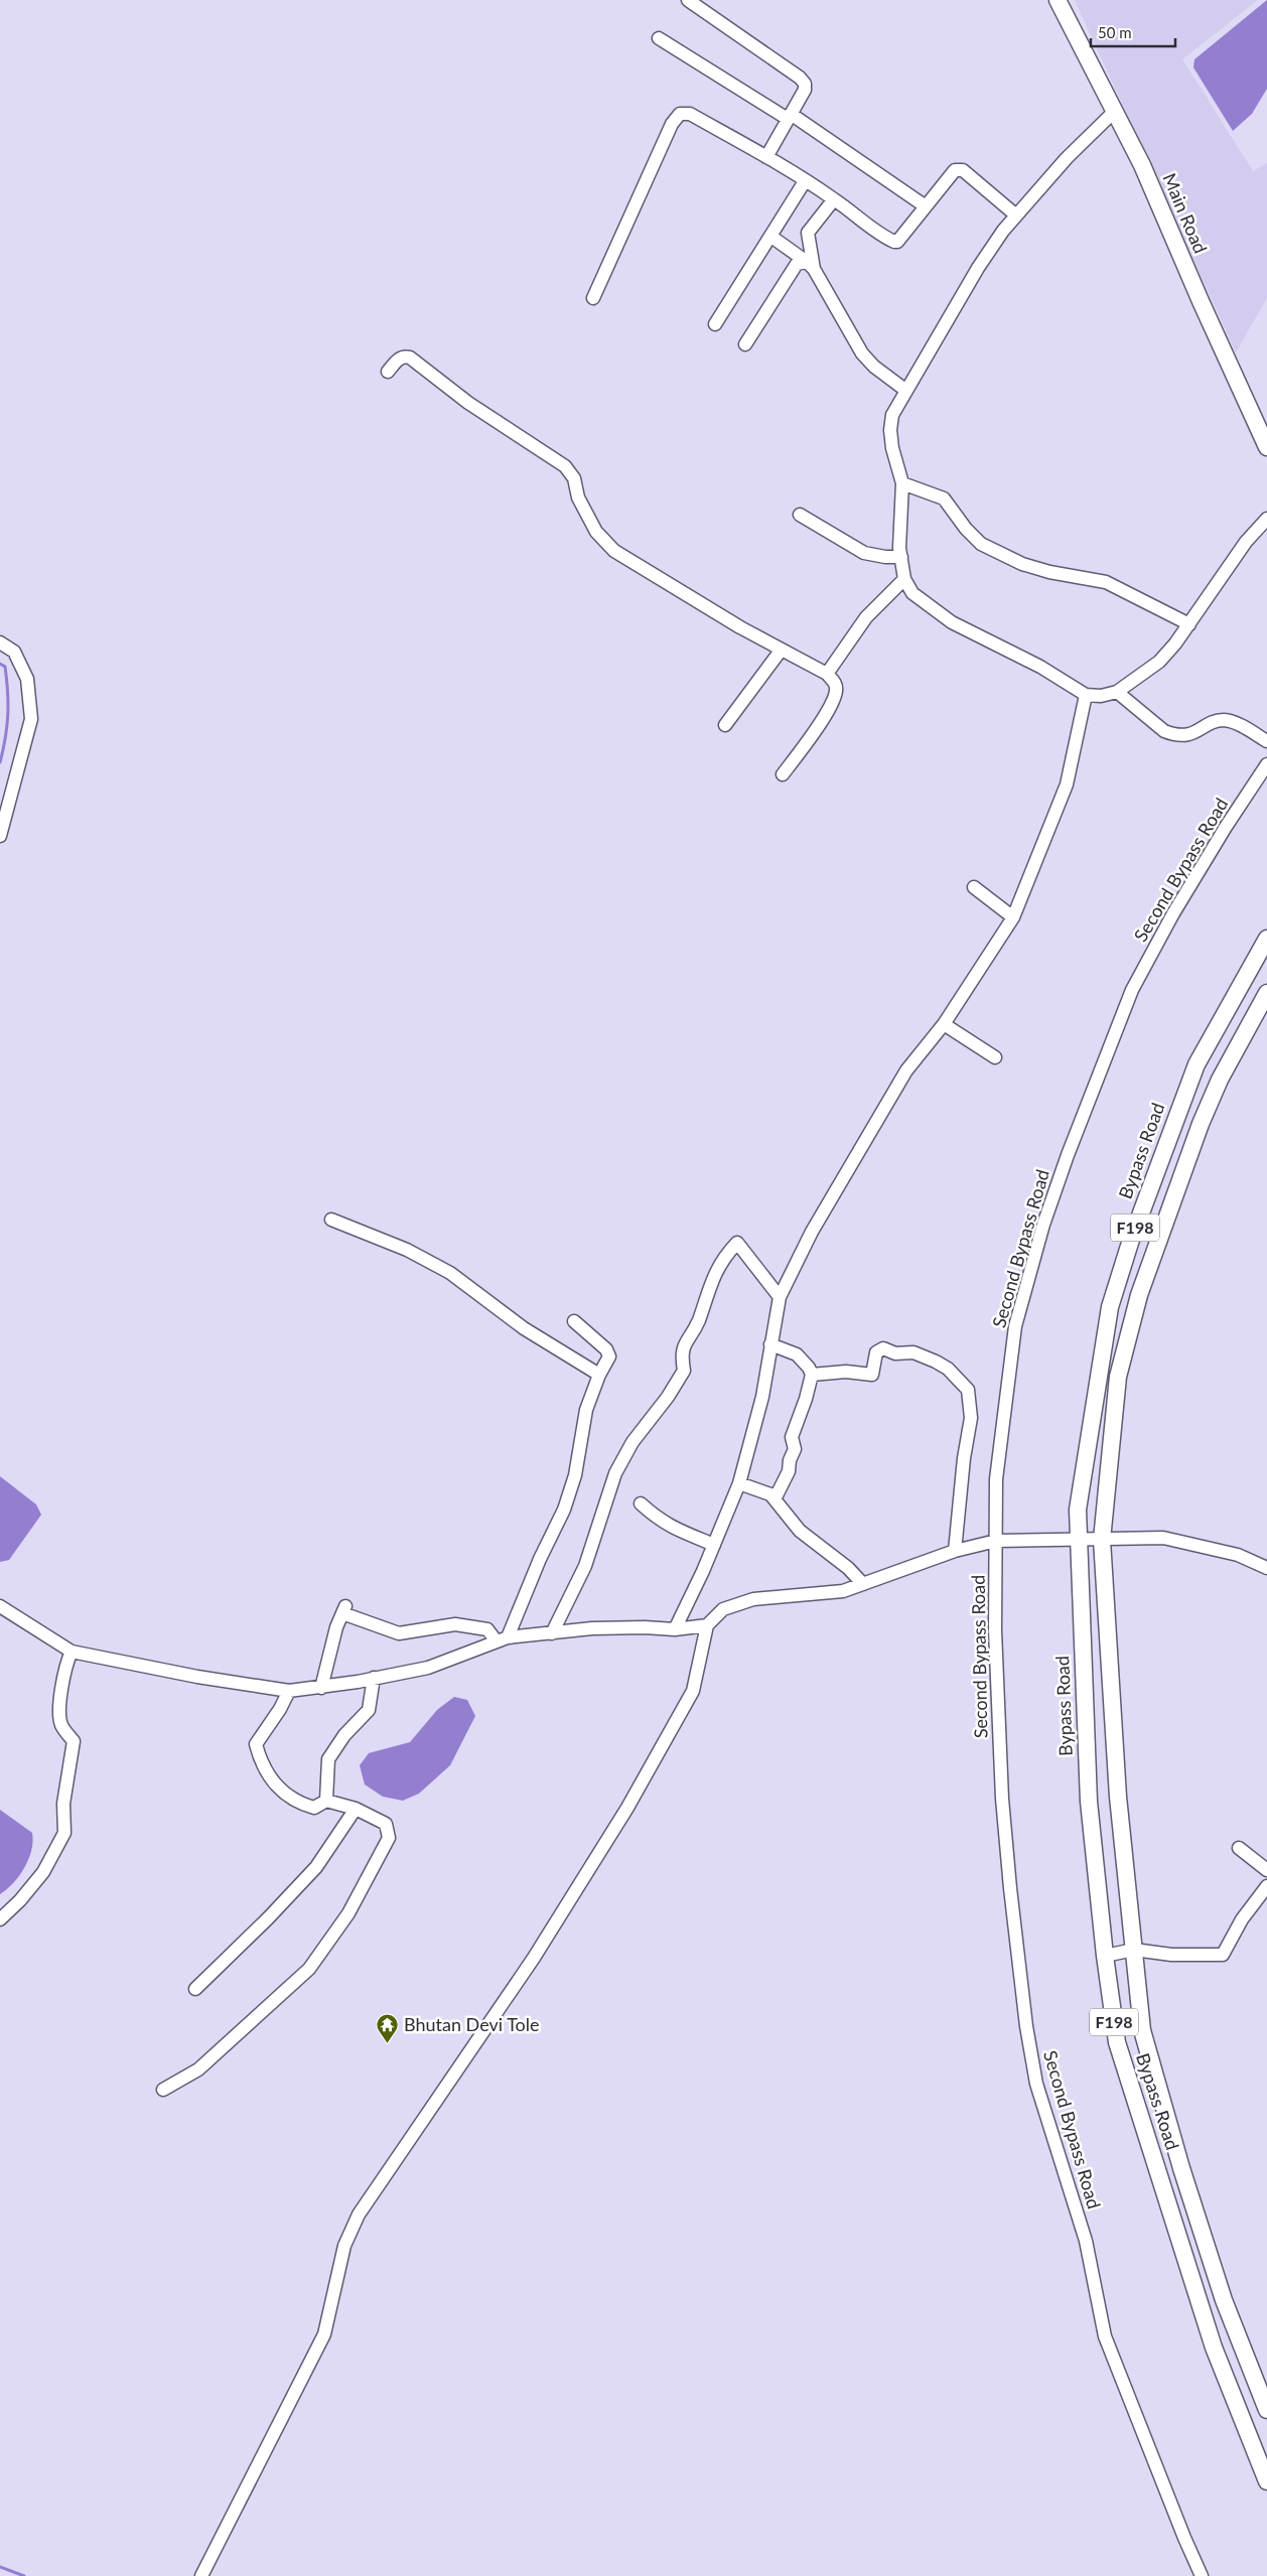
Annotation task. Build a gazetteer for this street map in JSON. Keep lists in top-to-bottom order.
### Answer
{
  "streets": {
    "main road": ["Main Road", "Bypass Road", "F198"],
    "street": ["Second Bypass Road"]
  },
  "places": {
    "temple": ["Bhutan Devi Tole"]
  },
  "scale_bar": "50 m"
}
